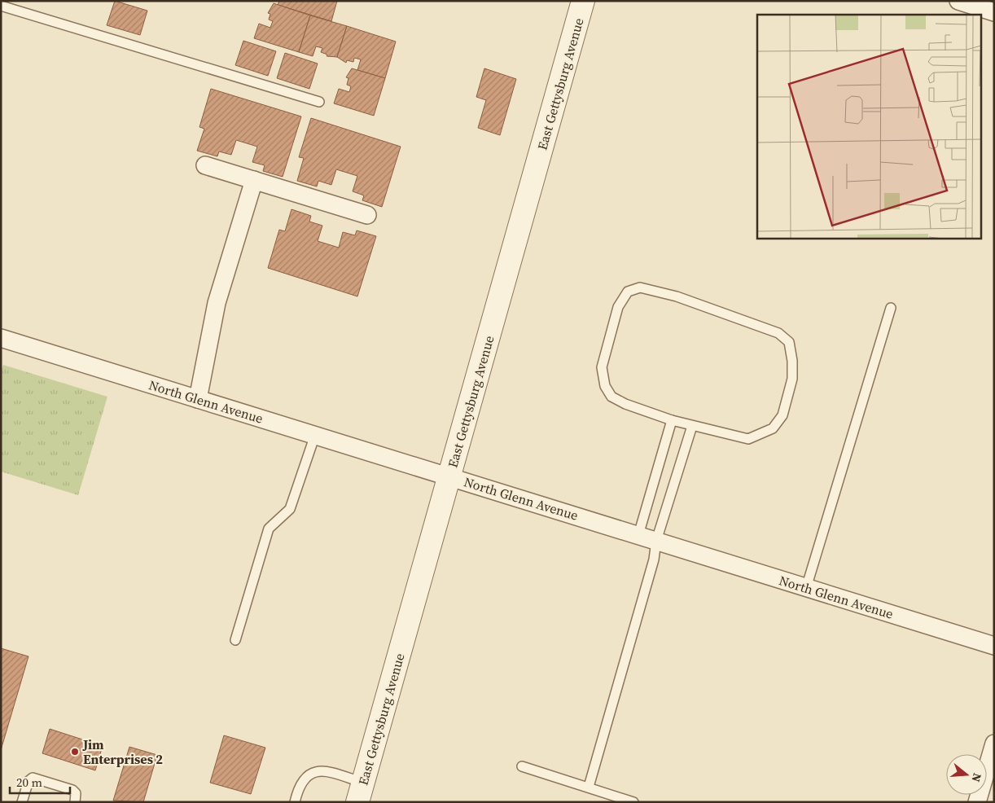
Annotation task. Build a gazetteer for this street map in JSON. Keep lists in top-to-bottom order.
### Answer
{
  "streets": {
    "street": ["East Gettysburg Avenue", "North Glenn Avenue"]
  },
  "crossings": [
    ["East Gettysburg Avenue", "North Glenn Avenue"]
  ],
  "places": ["Jim Enterprises 2"],
  "scale_bar": "20 m",
  "north": "right"
}
